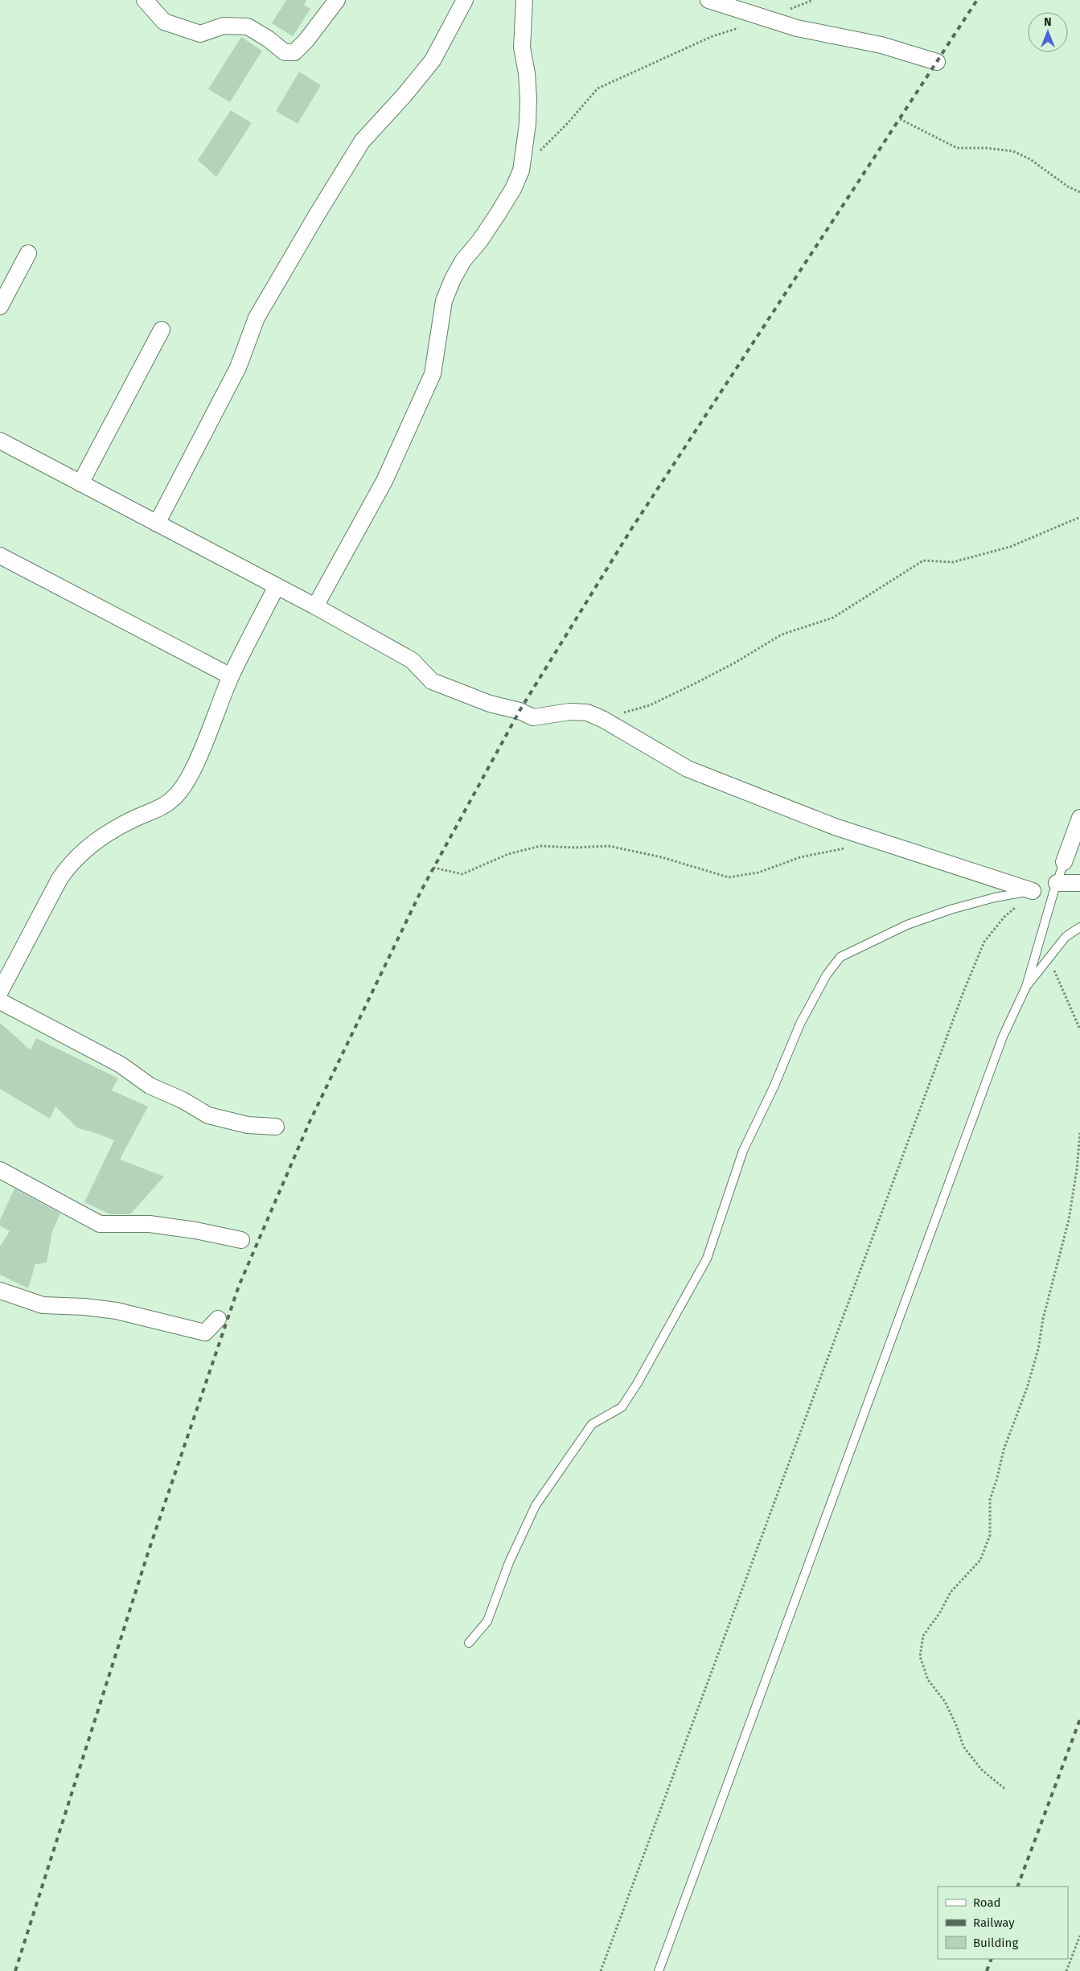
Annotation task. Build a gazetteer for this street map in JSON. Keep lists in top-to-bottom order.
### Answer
{
  "legend": ["Road", "Railway", "Building"],
  "north": "top"
}
